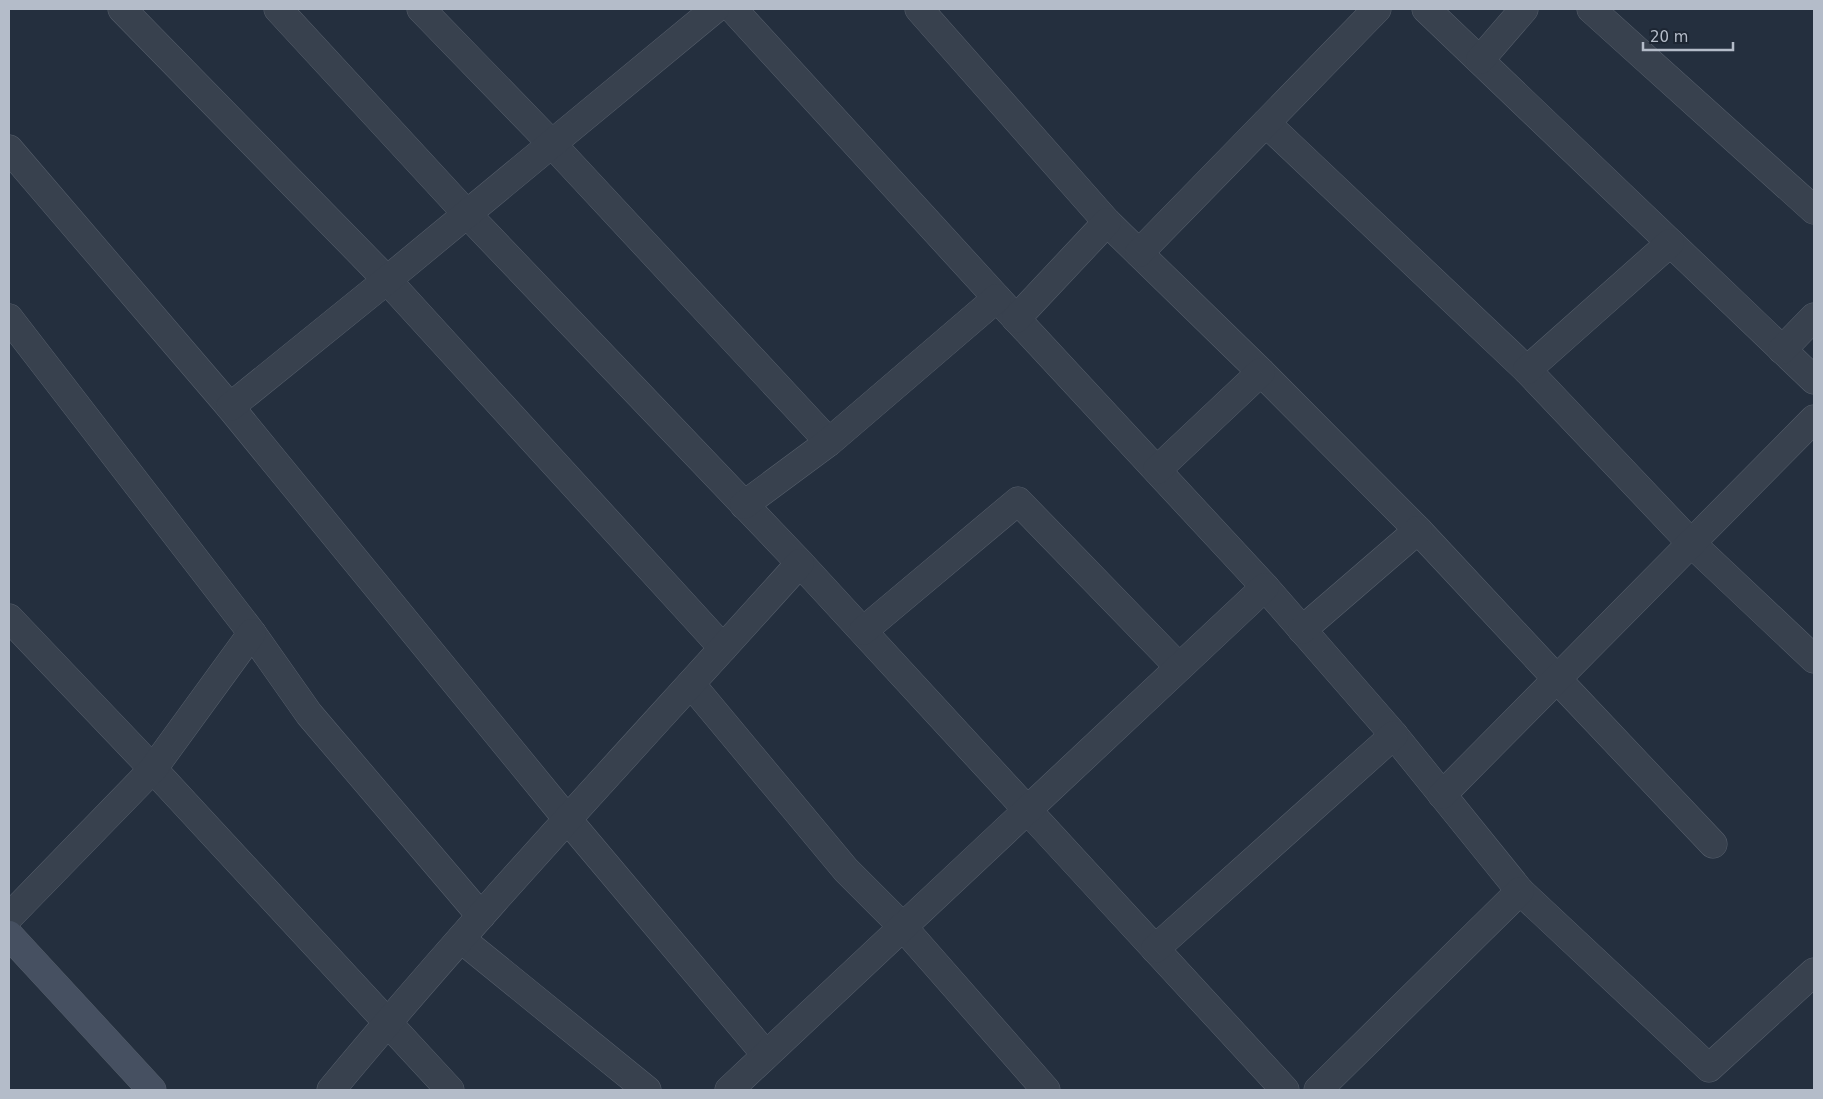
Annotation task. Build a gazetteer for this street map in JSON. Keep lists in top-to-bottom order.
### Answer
{
  "scale_bar": "20 m"
}
